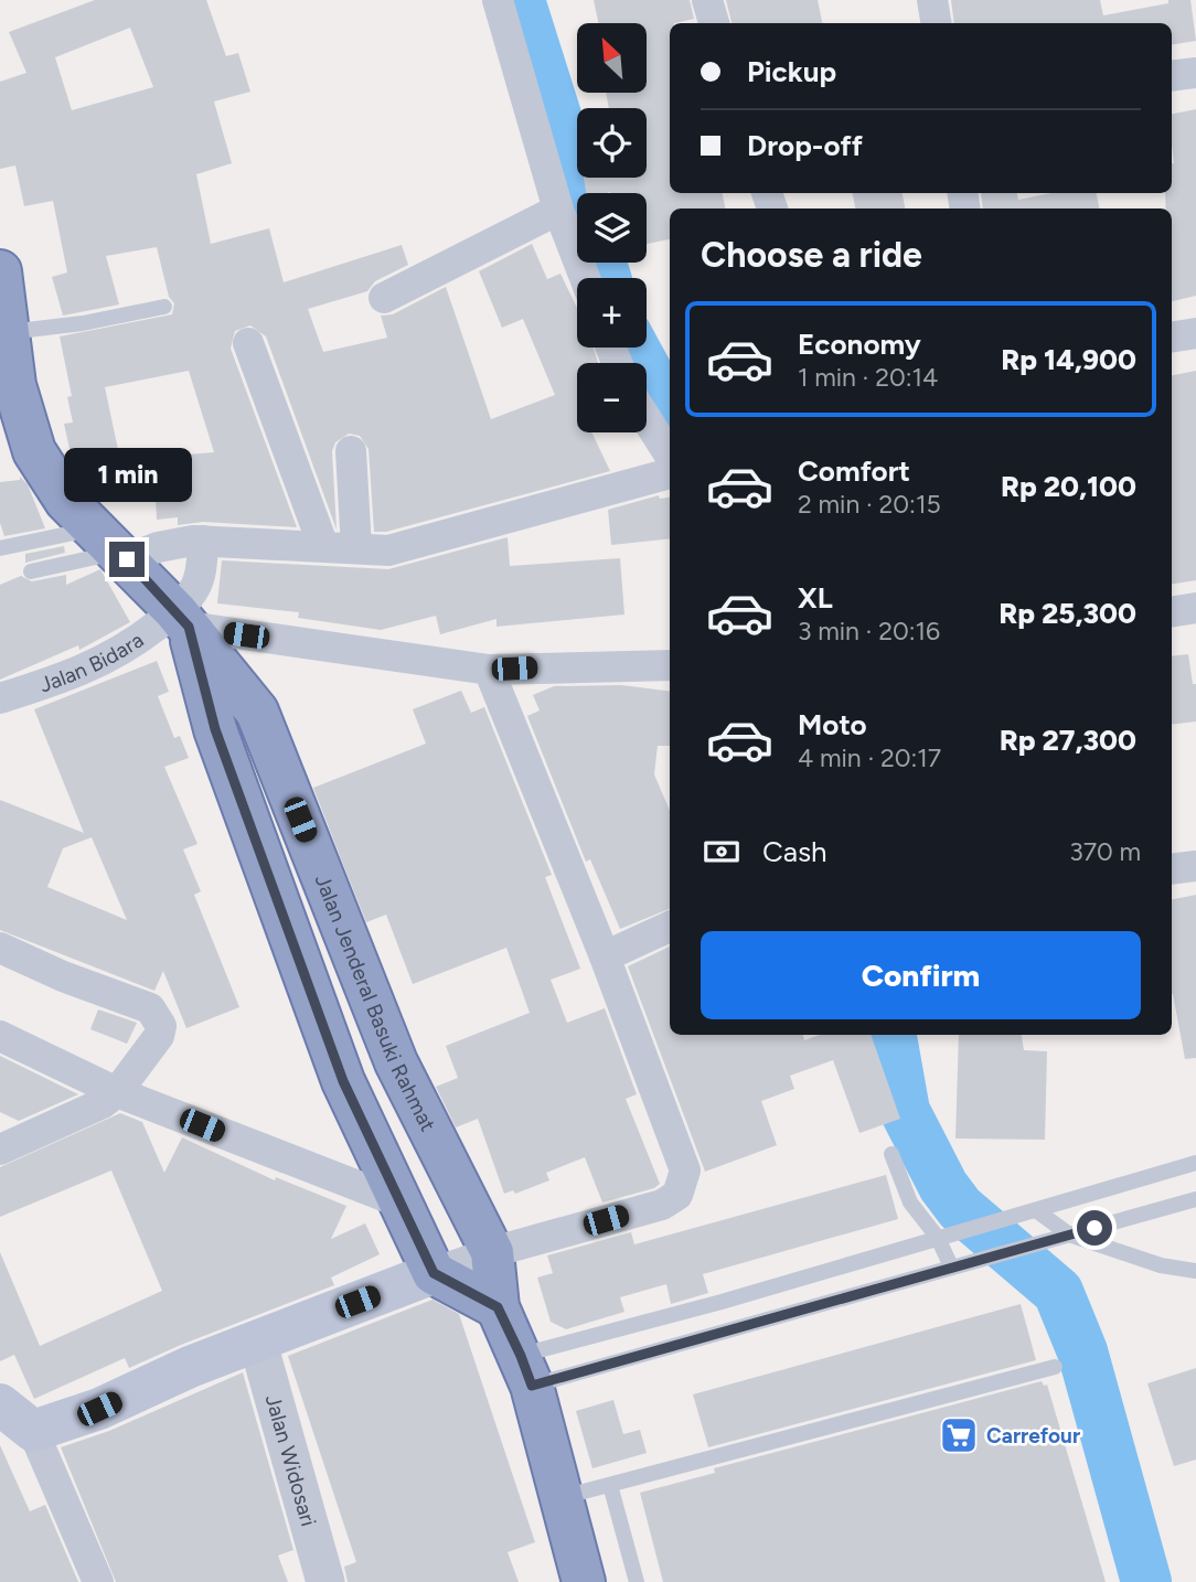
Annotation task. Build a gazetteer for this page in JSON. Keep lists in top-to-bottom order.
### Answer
{
  "streets": {
    "highway": ["Jalan Jenderal Basuki Rahmat"],
    "street": ["Jalan Bidara", "Jalan Widosari"]
  },
  "crossings": [
    ["Jalan Bidara", "Jalan Jenderal Basuki Rahmat"]
  ],
  "places": {
    "supermarket": ["Carrefour"]
  },
  "north": "top left",
  "page": {
    "map_buttons": ["+", "−"],
    "banner": ["Pickup", "Drop-off"],
    "heading": "Choose a ride",
    "list": [
      {
        "name": "Economy",
        "note": "1 min · 20:14",
        "value": "Rp 14,900"
      },
      {
        "name": "Comfort",
        "note": "2 min · 20:15",
        "value": "Rp 20,100"
      },
      {
        "name": "XL",
        "note": "3 min · 20:16",
        "value": "Rp 25,300"
      },
      {
        "name": "Moto",
        "note": "4 min · 20:17",
        "value": "Rp 27,300"
      }
    ],
    "bubble": "1 min",
    "pay": ["Cash", "370 m"],
    "buttons": "Confirm"
  }
}
